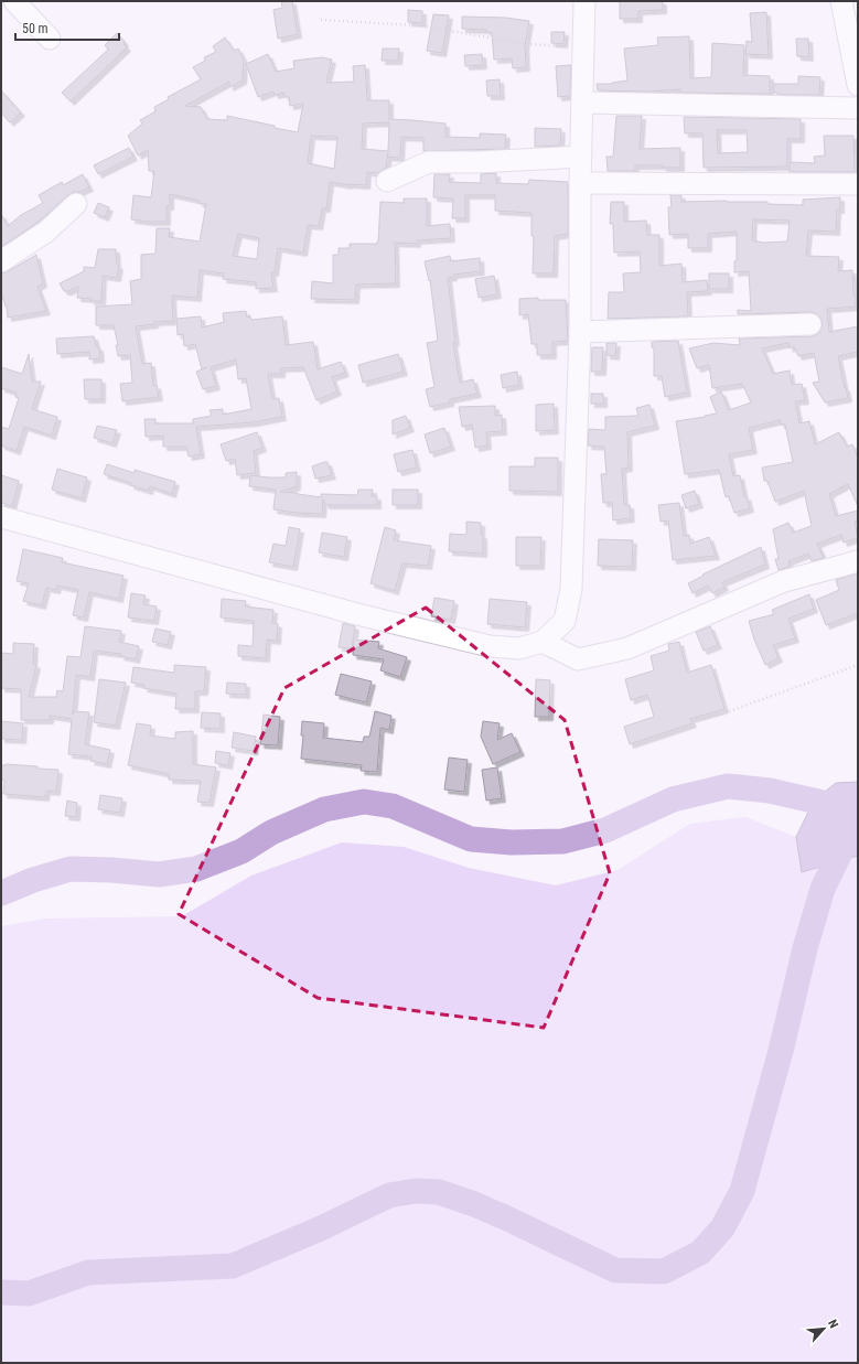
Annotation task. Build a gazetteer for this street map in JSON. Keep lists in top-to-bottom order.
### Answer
{
  "scale_bar": "50 m",
  "north": "top right"
}
